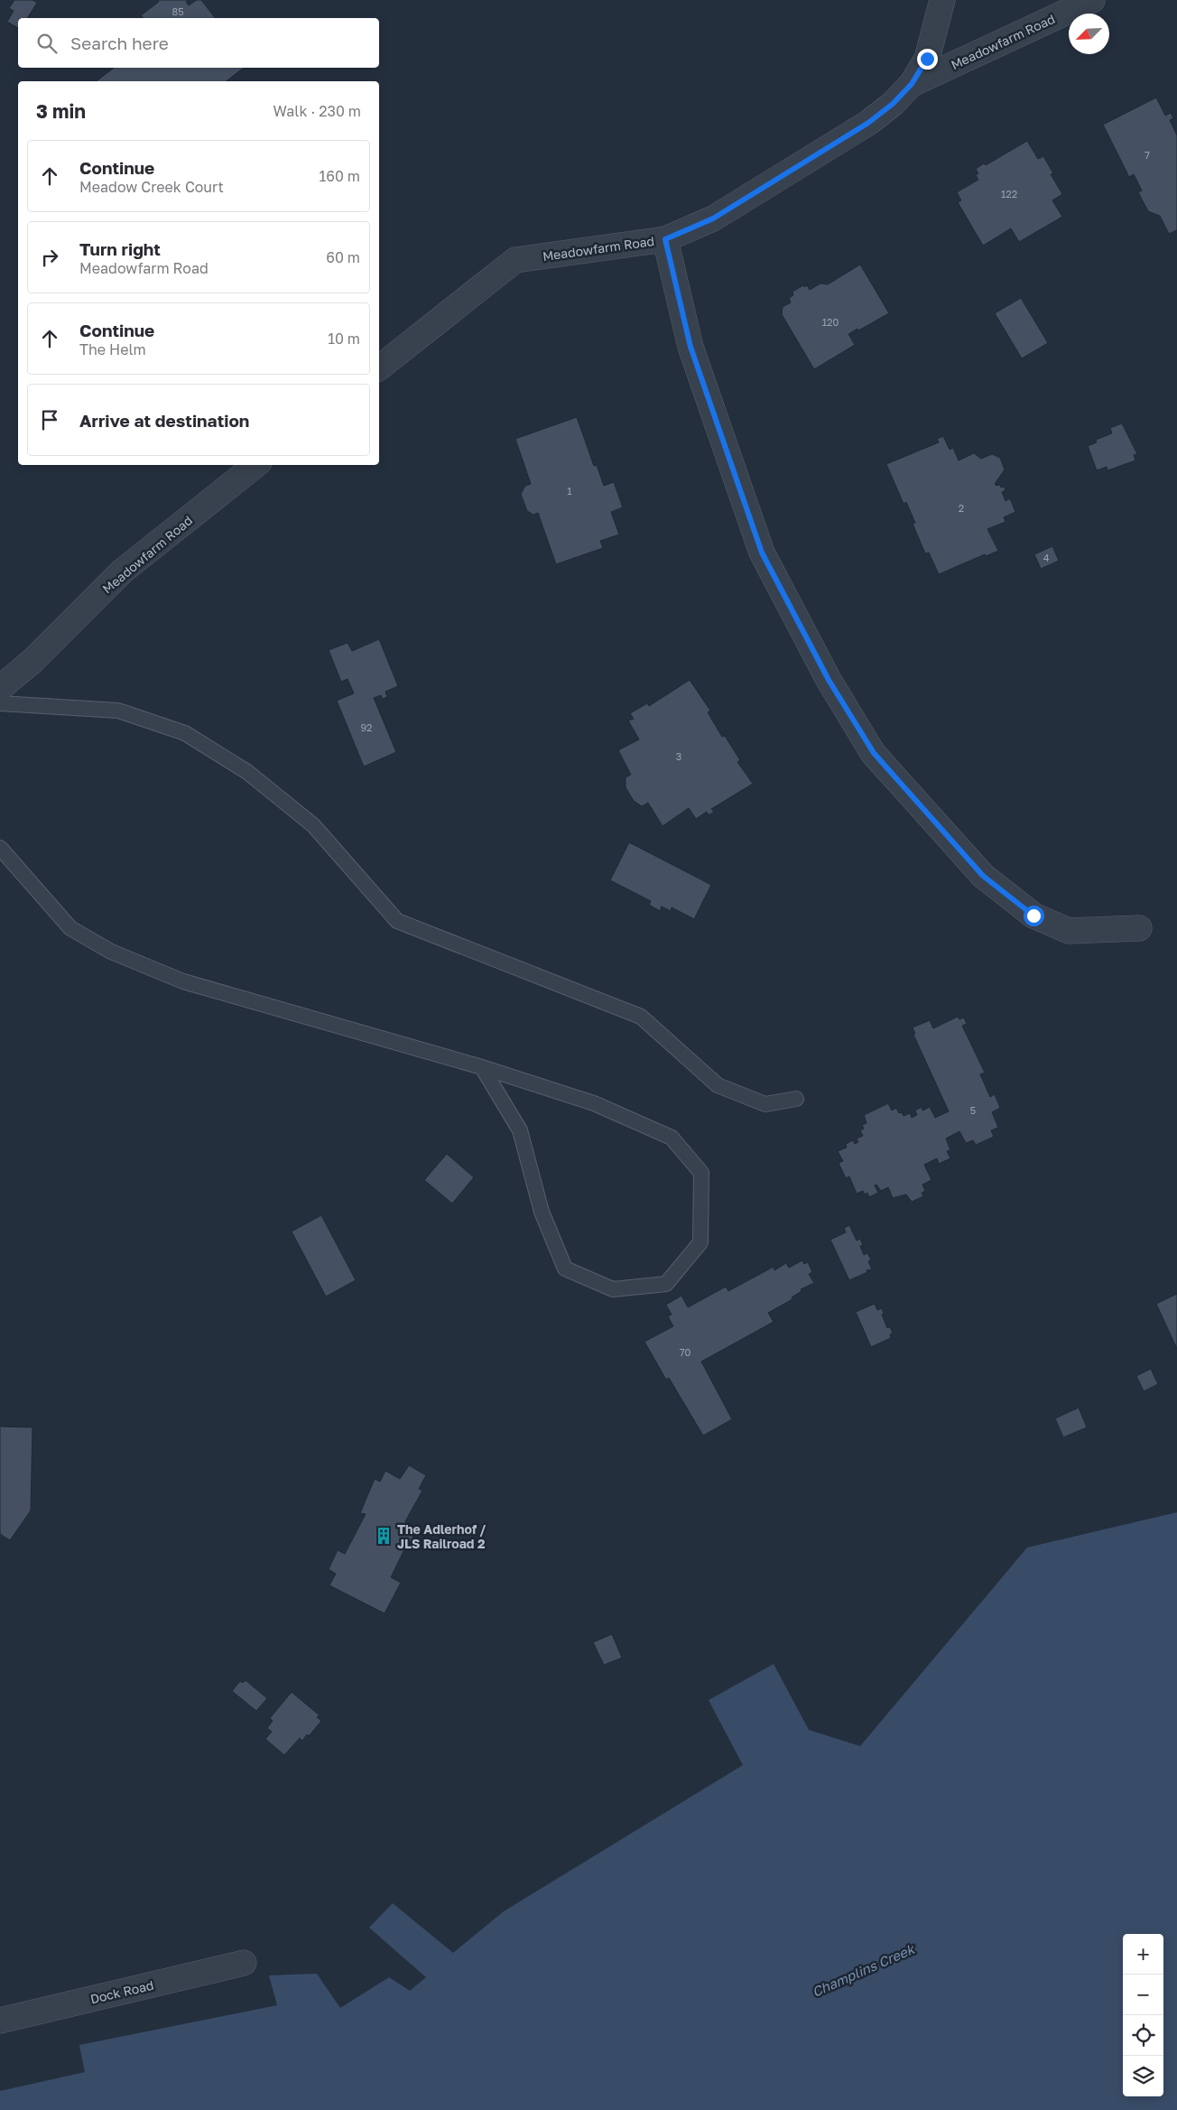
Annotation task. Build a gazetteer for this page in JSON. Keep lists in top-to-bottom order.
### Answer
{
  "streets": {
    "street": ["Meadowfarm Road", "Dock Road"]
  },
  "water": ["Champlins Creek"],
  "places": {
    "building": ["The Adlerhof / JLS Railroad 2"]
  },
  "house_numbers": [
    "85",
    "7",
    "122",
    "120",
    "1",
    "2",
    "4",
    "92",
    "3",
    "5",
    "70"
  ],
  "north": "bottom left",
  "page": {
    "search": "Search here",
    "heading": ["3 min", "Walk · 230 m"],
    "list": [
      ["Continue", "Meadow Creek Court", "160 m"],
      ["Turn right", "Meadowfarm Road", "60 m"],
      ["Continue", "The Helm", "10 m"],
      "Arrive at destination"
    ],
    "map_buttons": ["+", "−"]
  }
}
